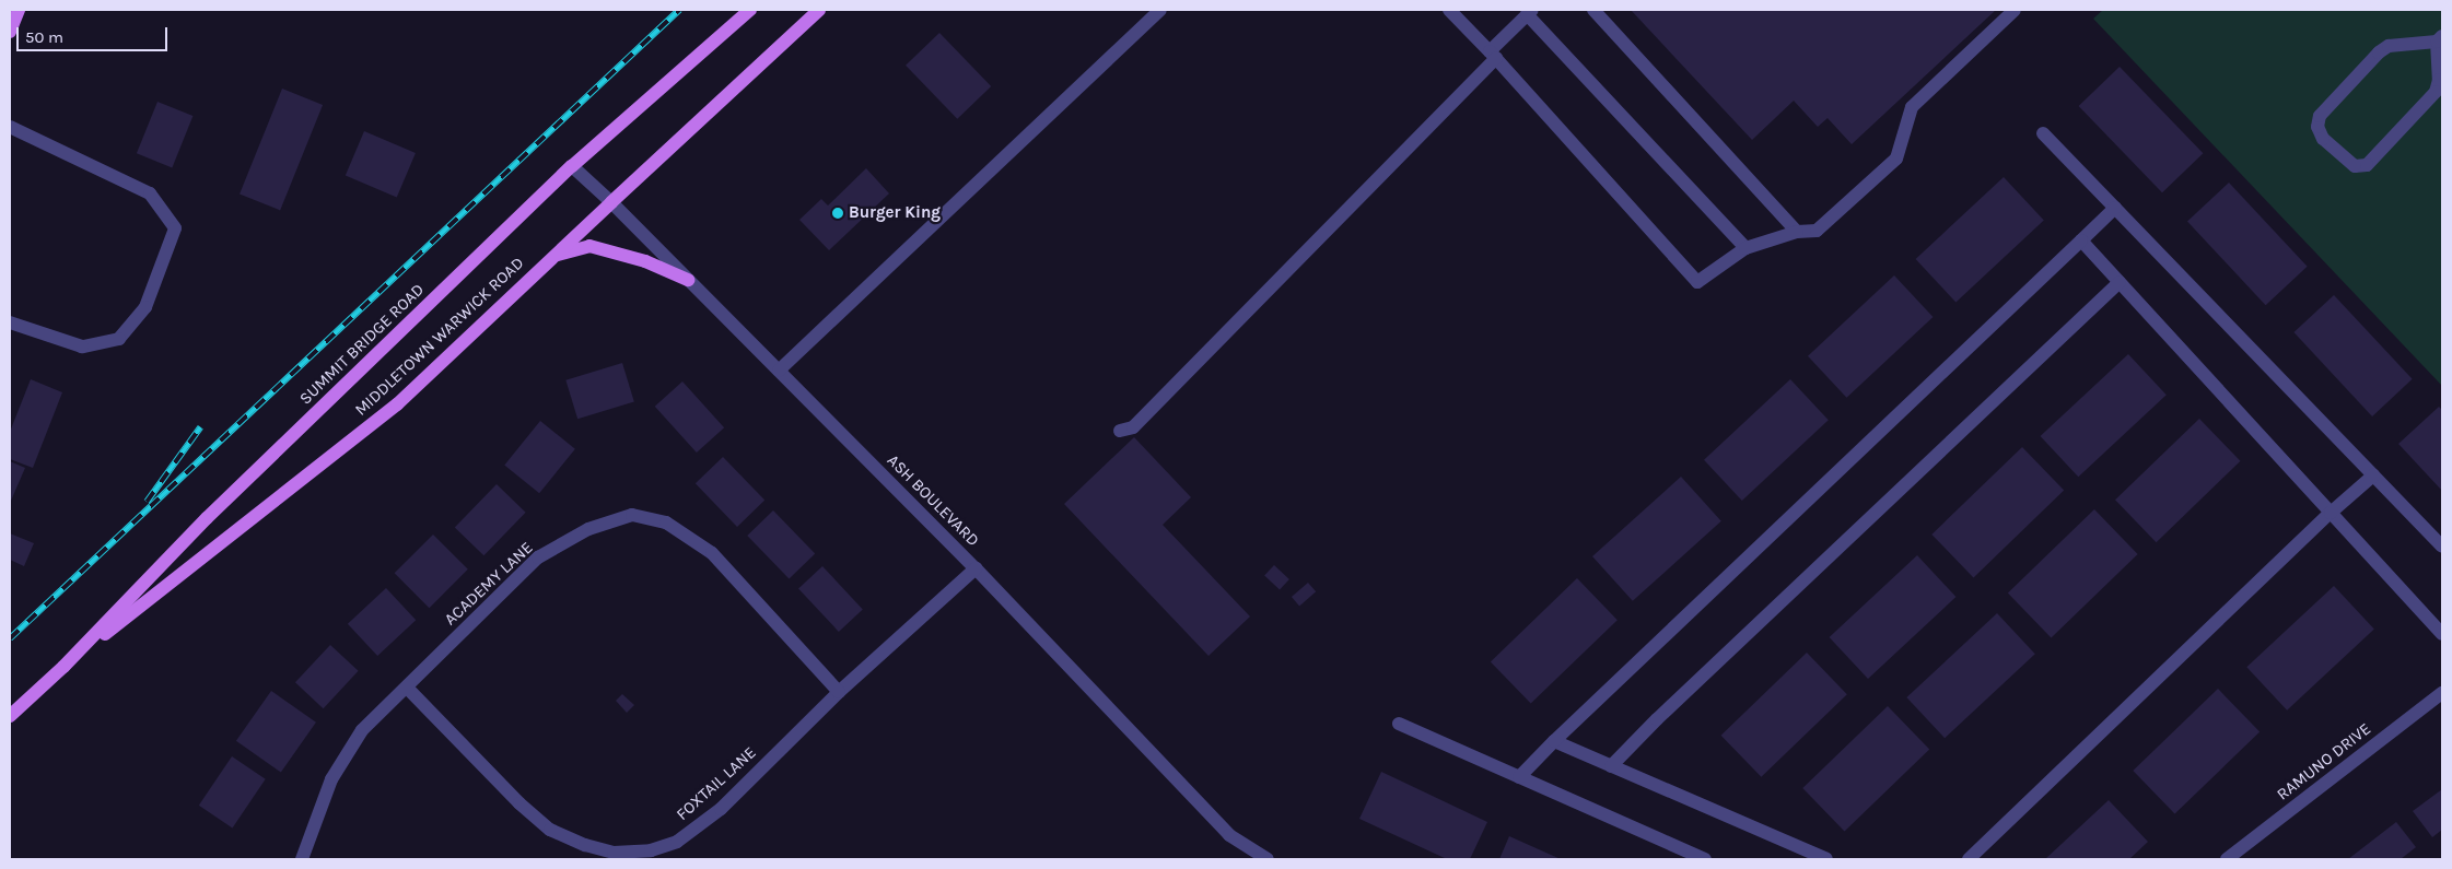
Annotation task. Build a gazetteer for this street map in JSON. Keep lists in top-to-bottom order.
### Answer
{
  "streets": {
    "main road": ["MIDDLETOWN WARWICK ROAD", "SUMMIT BRIDGE ROAD"],
    "street": [
      "ASH BOULEVARD",
      "ACADEMY LANE",
      "RAMUNO DRIVE",
      "FOXTAIL LANE"
    ]
  },
  "crossings": [
    ["MIDDLETOWN WARWICK ROAD", "SUMMIT BRIDGE ROAD"],
    ["MIDDLETOWN WARWICK ROAD", "ASH BOULEVARD"],
    ["SUMMIT BRIDGE ROAD", "ASH BOULEVARD"],
    ["ASH BOULEVARD", "FOXTAIL LANE"],
    ["ACADEMY LANE", "FOXTAIL LANE"]
  ],
  "places": ["Burger King"],
  "scale_bar": "50 m"
}
